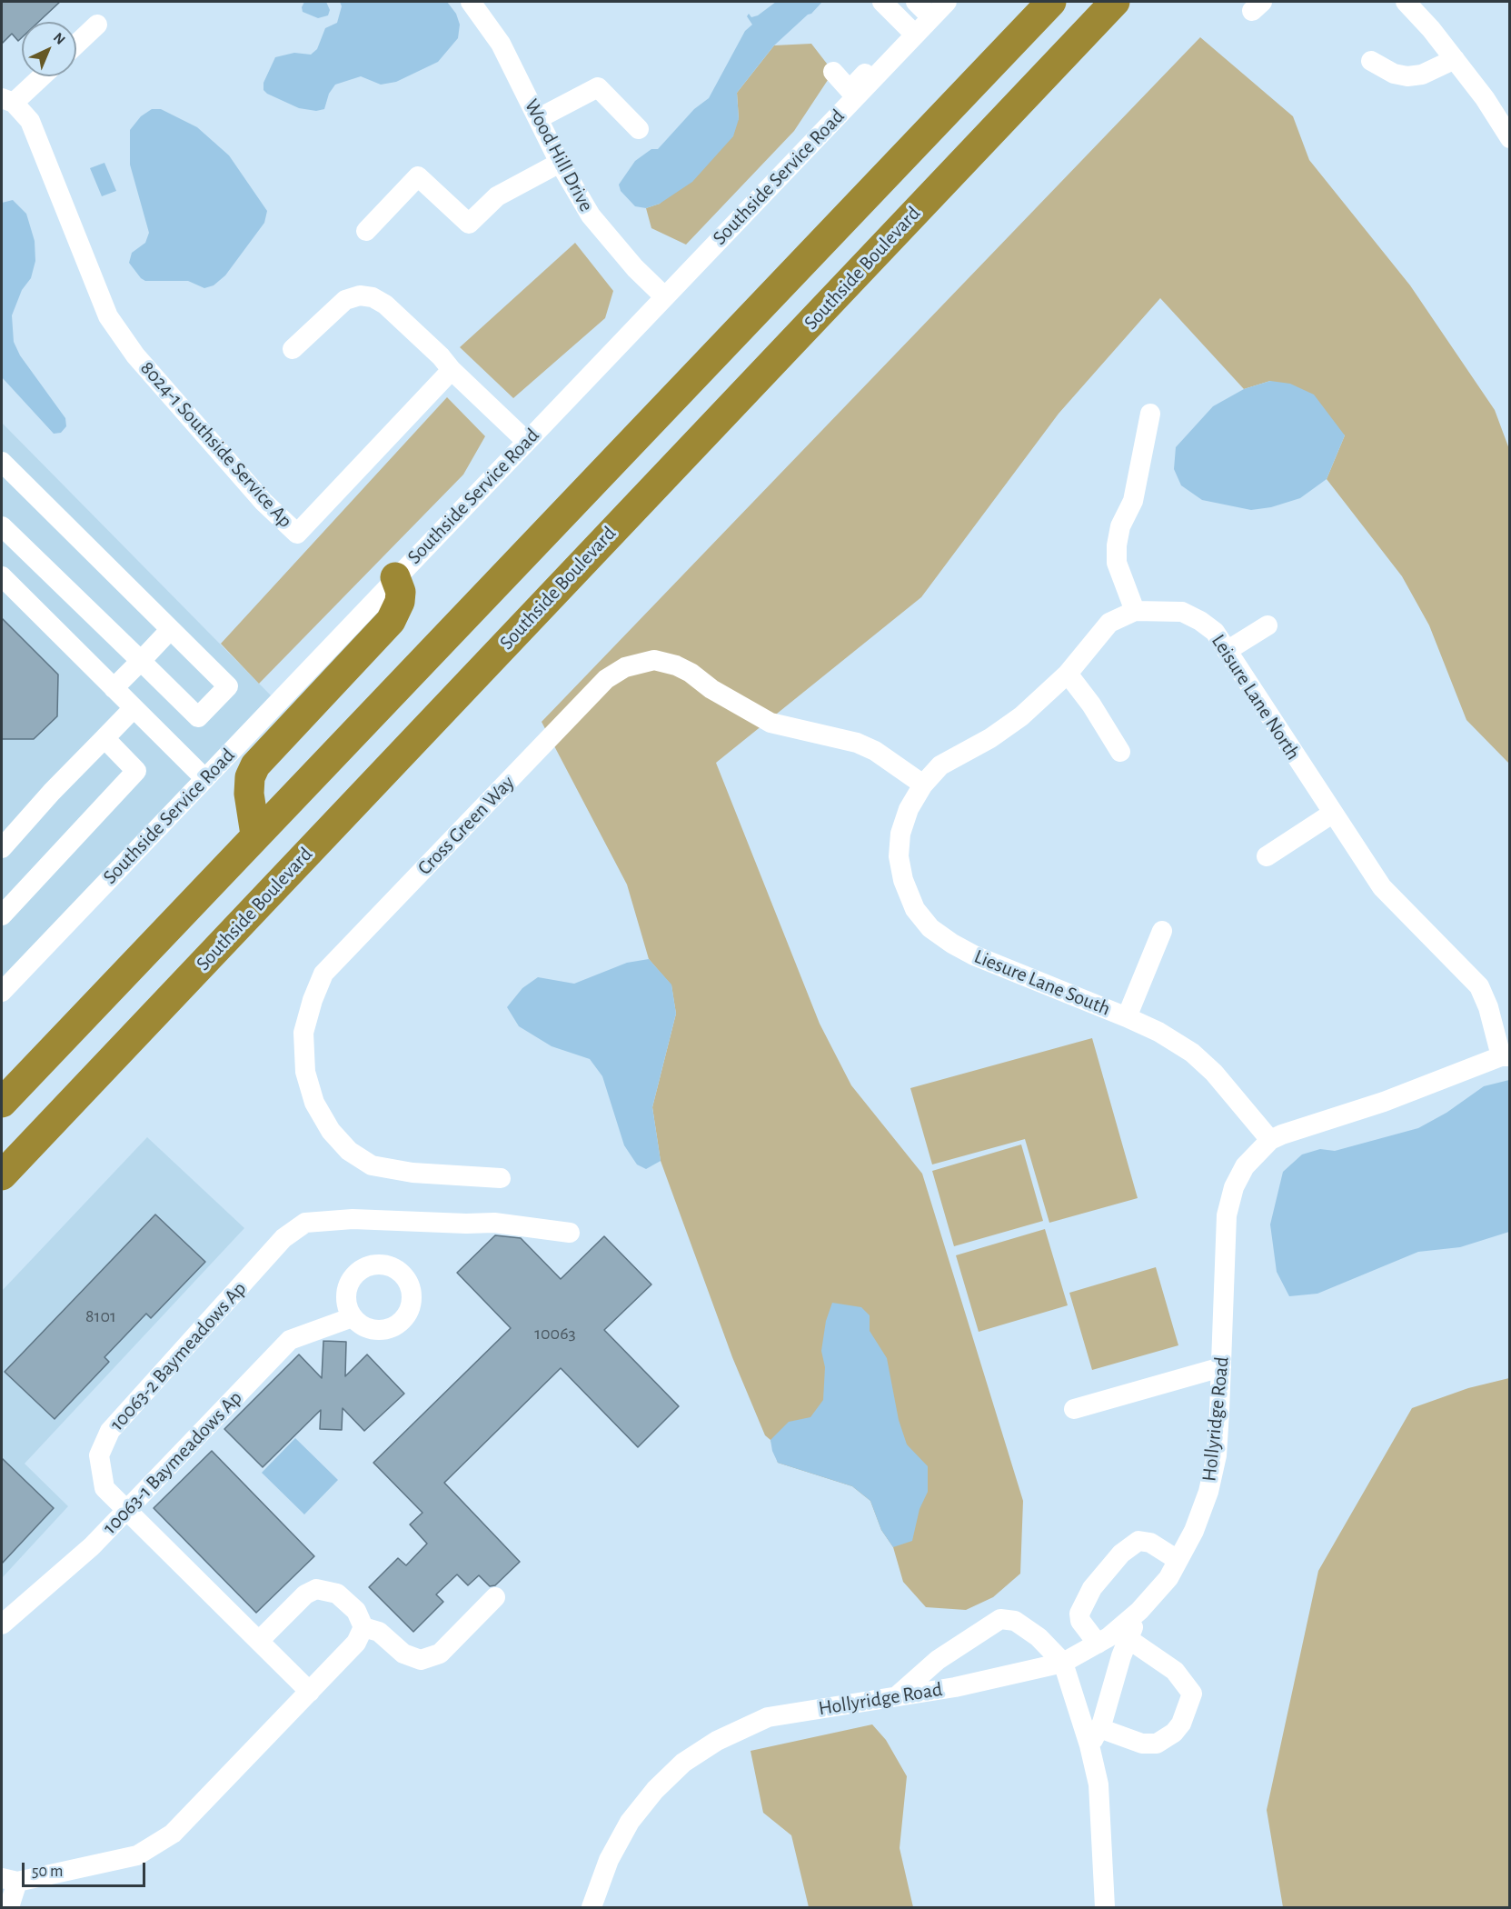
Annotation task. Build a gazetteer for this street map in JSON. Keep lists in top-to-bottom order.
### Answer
{
  "streets": {
    "highway": ["Southside Boulevard"],
    "street": [
      "Wood Hill Drive",
      "Southside Service Road",
      "8024-1 Southside Service Ap",
      "Leisure Lane North",
      "Cross Green Way",
      "Liesure Lane South",
      "10063-2 Baymeadows Ap",
      "Hollyridge Road",
      "10063-1 Baymeadows Ap"
    ]
  },
  "crossings": [
    ["Wood Hill Drive", "Southside Service Road"],
    ["Leisure Lane North", "Cross Green Way"],
    ["Leisure Lane North", "Liesure Lane South"],
    ["Leisure Lane North", "Hollyridge Road"],
    ["Cross Green Way", "Liesure Lane South"],
    ["Liesure Lane South", "Hollyridge Road"],
    ["10063-2 Baymeadows Ap", "10063-1 Baymeadows Ap"]
  ],
  "house_numbers": ["8101", "10063"],
  "scale_bar": "50 m",
  "north": "top right"
}
